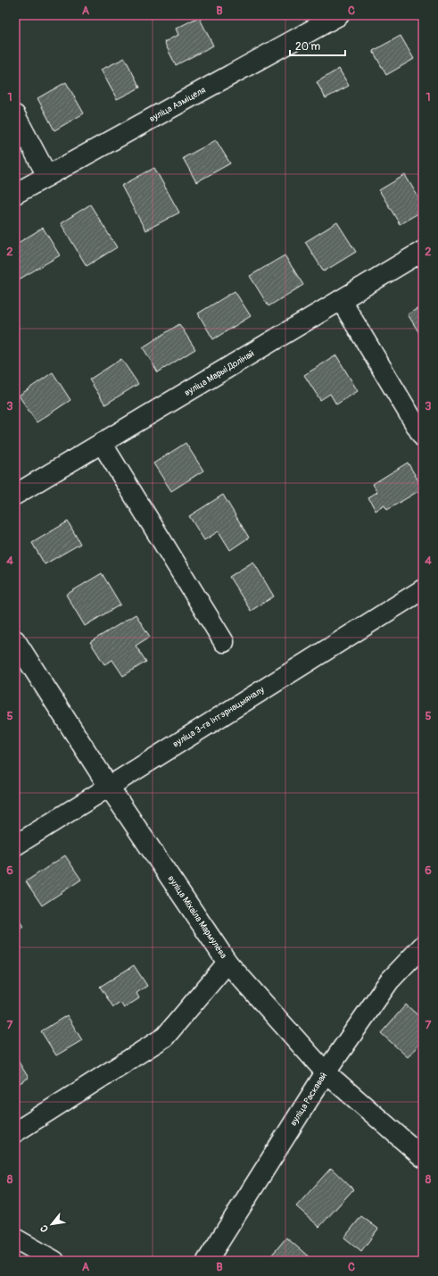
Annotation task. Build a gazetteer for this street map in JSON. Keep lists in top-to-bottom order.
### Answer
{
  "streets": {
    "street": [
      "вуліца Азміцеля",
      "вуліца Марыі Долінай",
      "вуліца 3-га Інтэрнацыяналу",
      "вуліца Міхаіла Мармулёва",
      "вуліца Раскавай"
    ]
  },
  "crossings": [
    ["вуліца 3-га Інтэрнацыяналу", "вуліца Міхаіла Мармулёва"],
    ["вуліца Міхаіла Мармулёва", "вуліца Раскавай"]
  ],
  "scale_bar": "20 m",
  "north": "bottom left",
  "grid": {
    "columns": ["A", "B", "C"],
    "rows": [
      "1",
      "2",
      "3",
      "4",
      "5",
      "6",
      "7",
      "8"
    ]
  }
}
